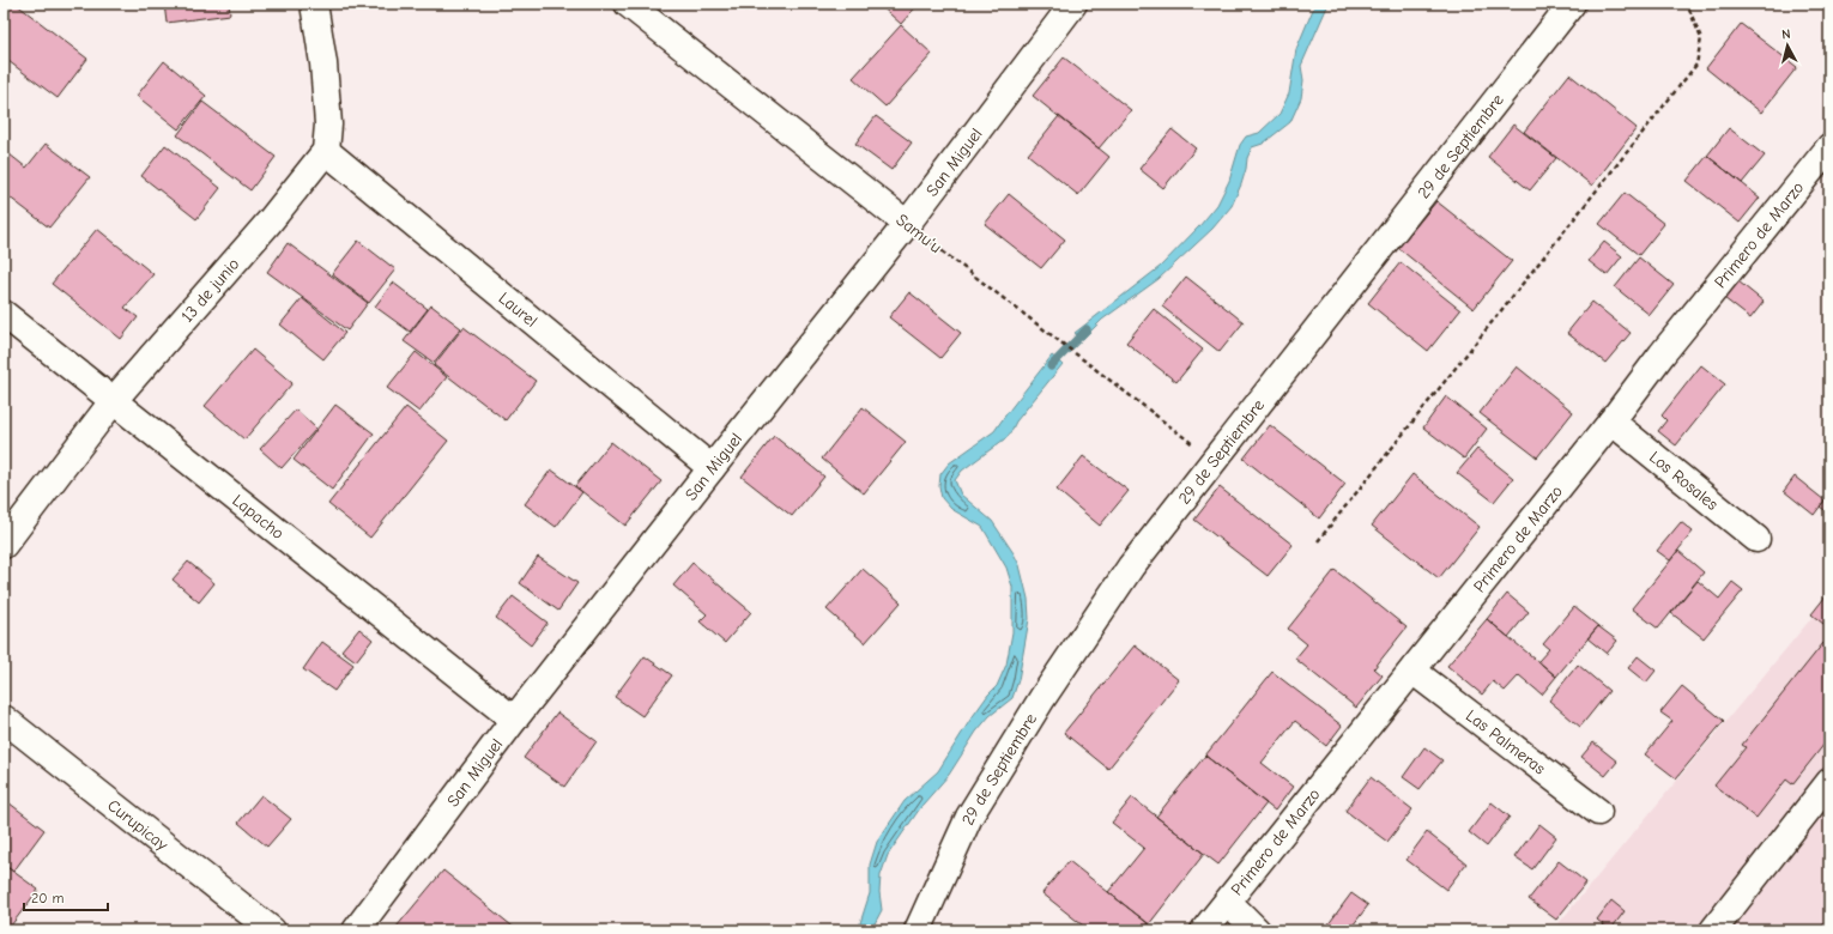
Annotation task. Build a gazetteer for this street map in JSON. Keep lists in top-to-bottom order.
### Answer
{
  "streets": {
    "street": [
      "29 de Septiembre",
      "San Miguel",
      "Samu'u",
      "Primero de Marzo",
      "13 de junio",
      "Laurel",
      "Los Rosales",
      "Lapacho",
      "Las Palmeras",
      "Curupicay"
    ]
  },
  "crossings": [
    ["29 de Septiembre", "Samu'u"],
    ["San Miguel", "Samu'u"],
    ["San Miguel", "Laurel"],
    ["San Miguel", "Lapacho"],
    ["Primero de Marzo", "Los Rosales"],
    ["Primero de Marzo", "Las Palmeras"],
    ["13 de junio", "Laurel"],
    ["13 de junio", "Lapacho"]
  ],
  "scale_bar": "20 m",
  "north": "top"
}
